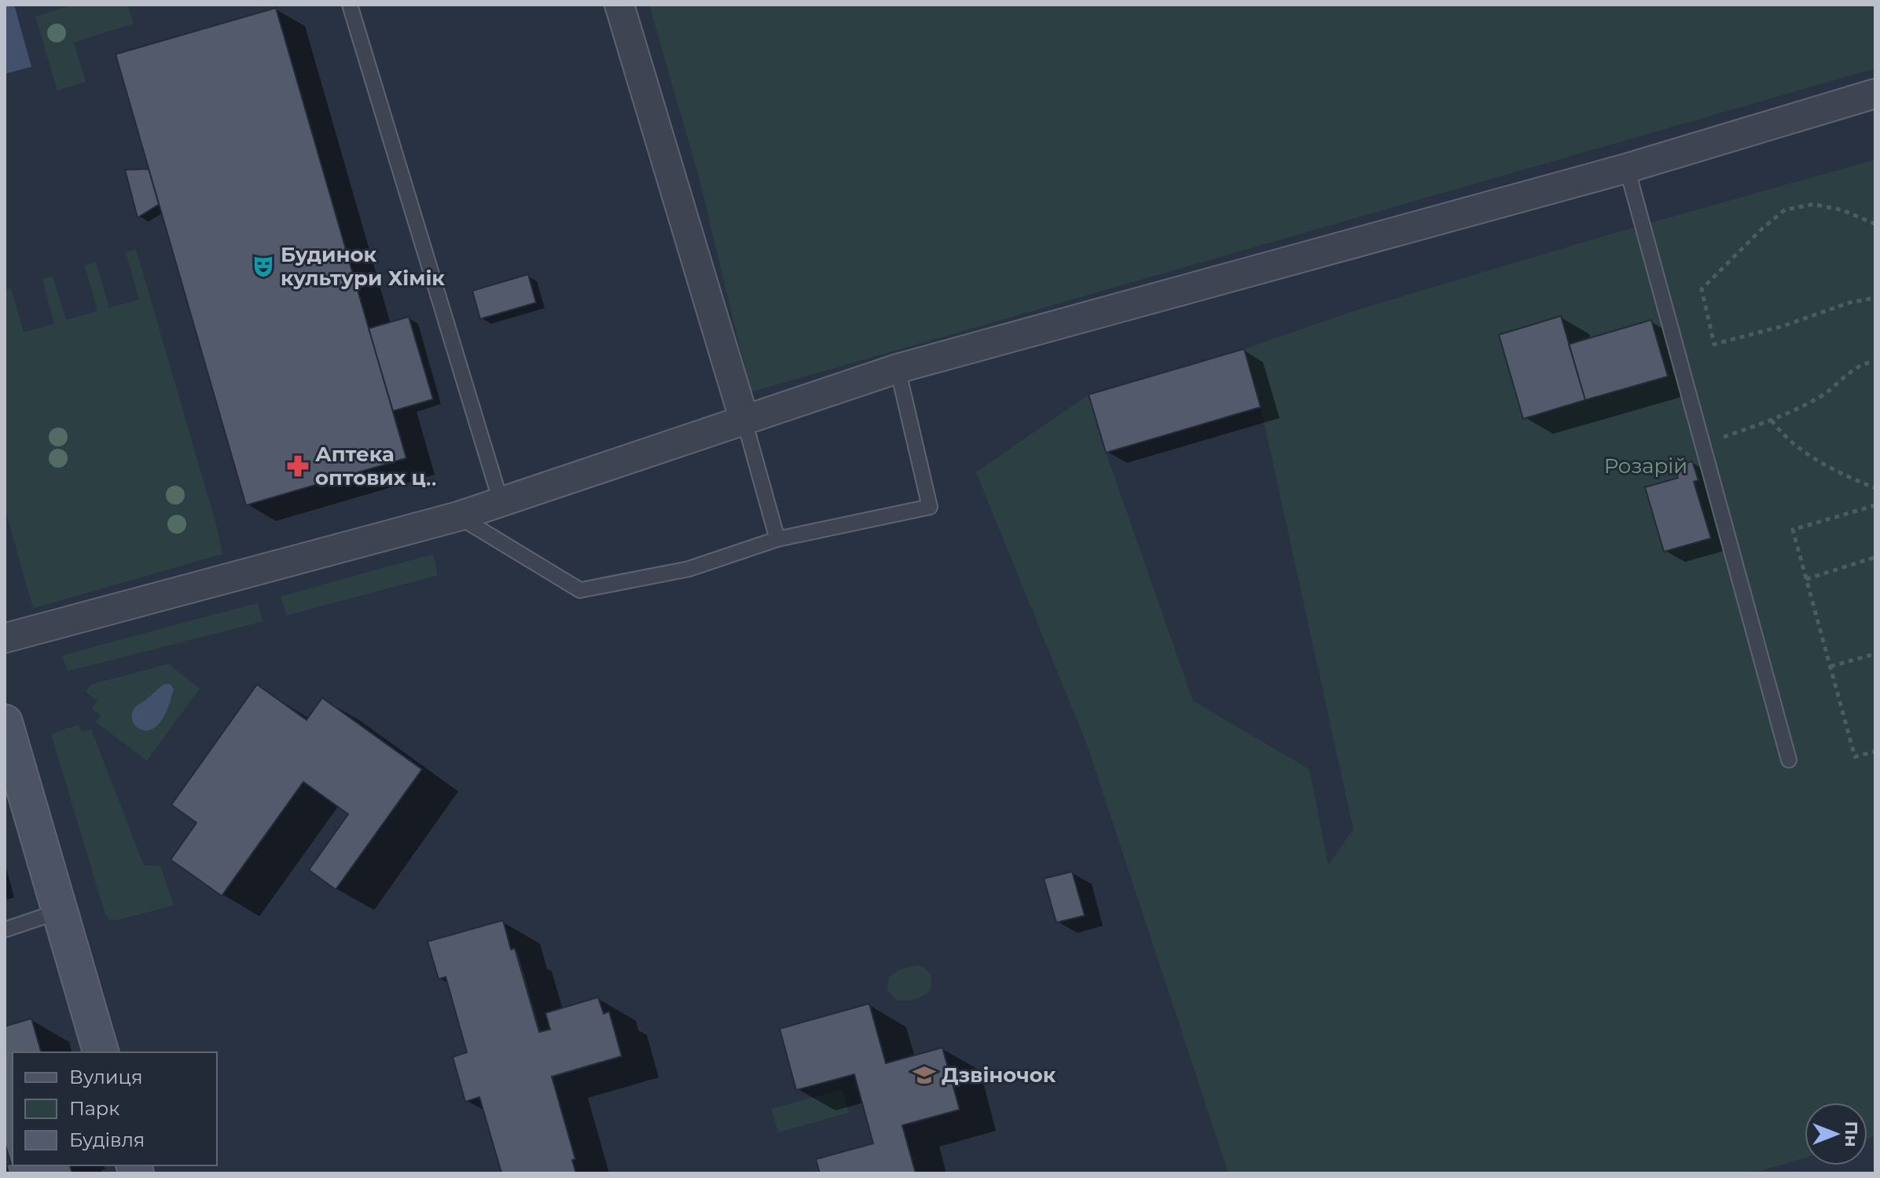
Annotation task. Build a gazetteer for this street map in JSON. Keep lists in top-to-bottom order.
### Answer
{
  "parks": ["Розарій"],
  "places": {
    "theatre": ["Будинок культури Хімік"],
    "pharmacy": ["Аптека оптових ц‥"],
    "school or university": ["Дзвіночок"]
  },
  "legend": ["Вулиця", "Парк", "Будівля"],
  "north": "right"
}
